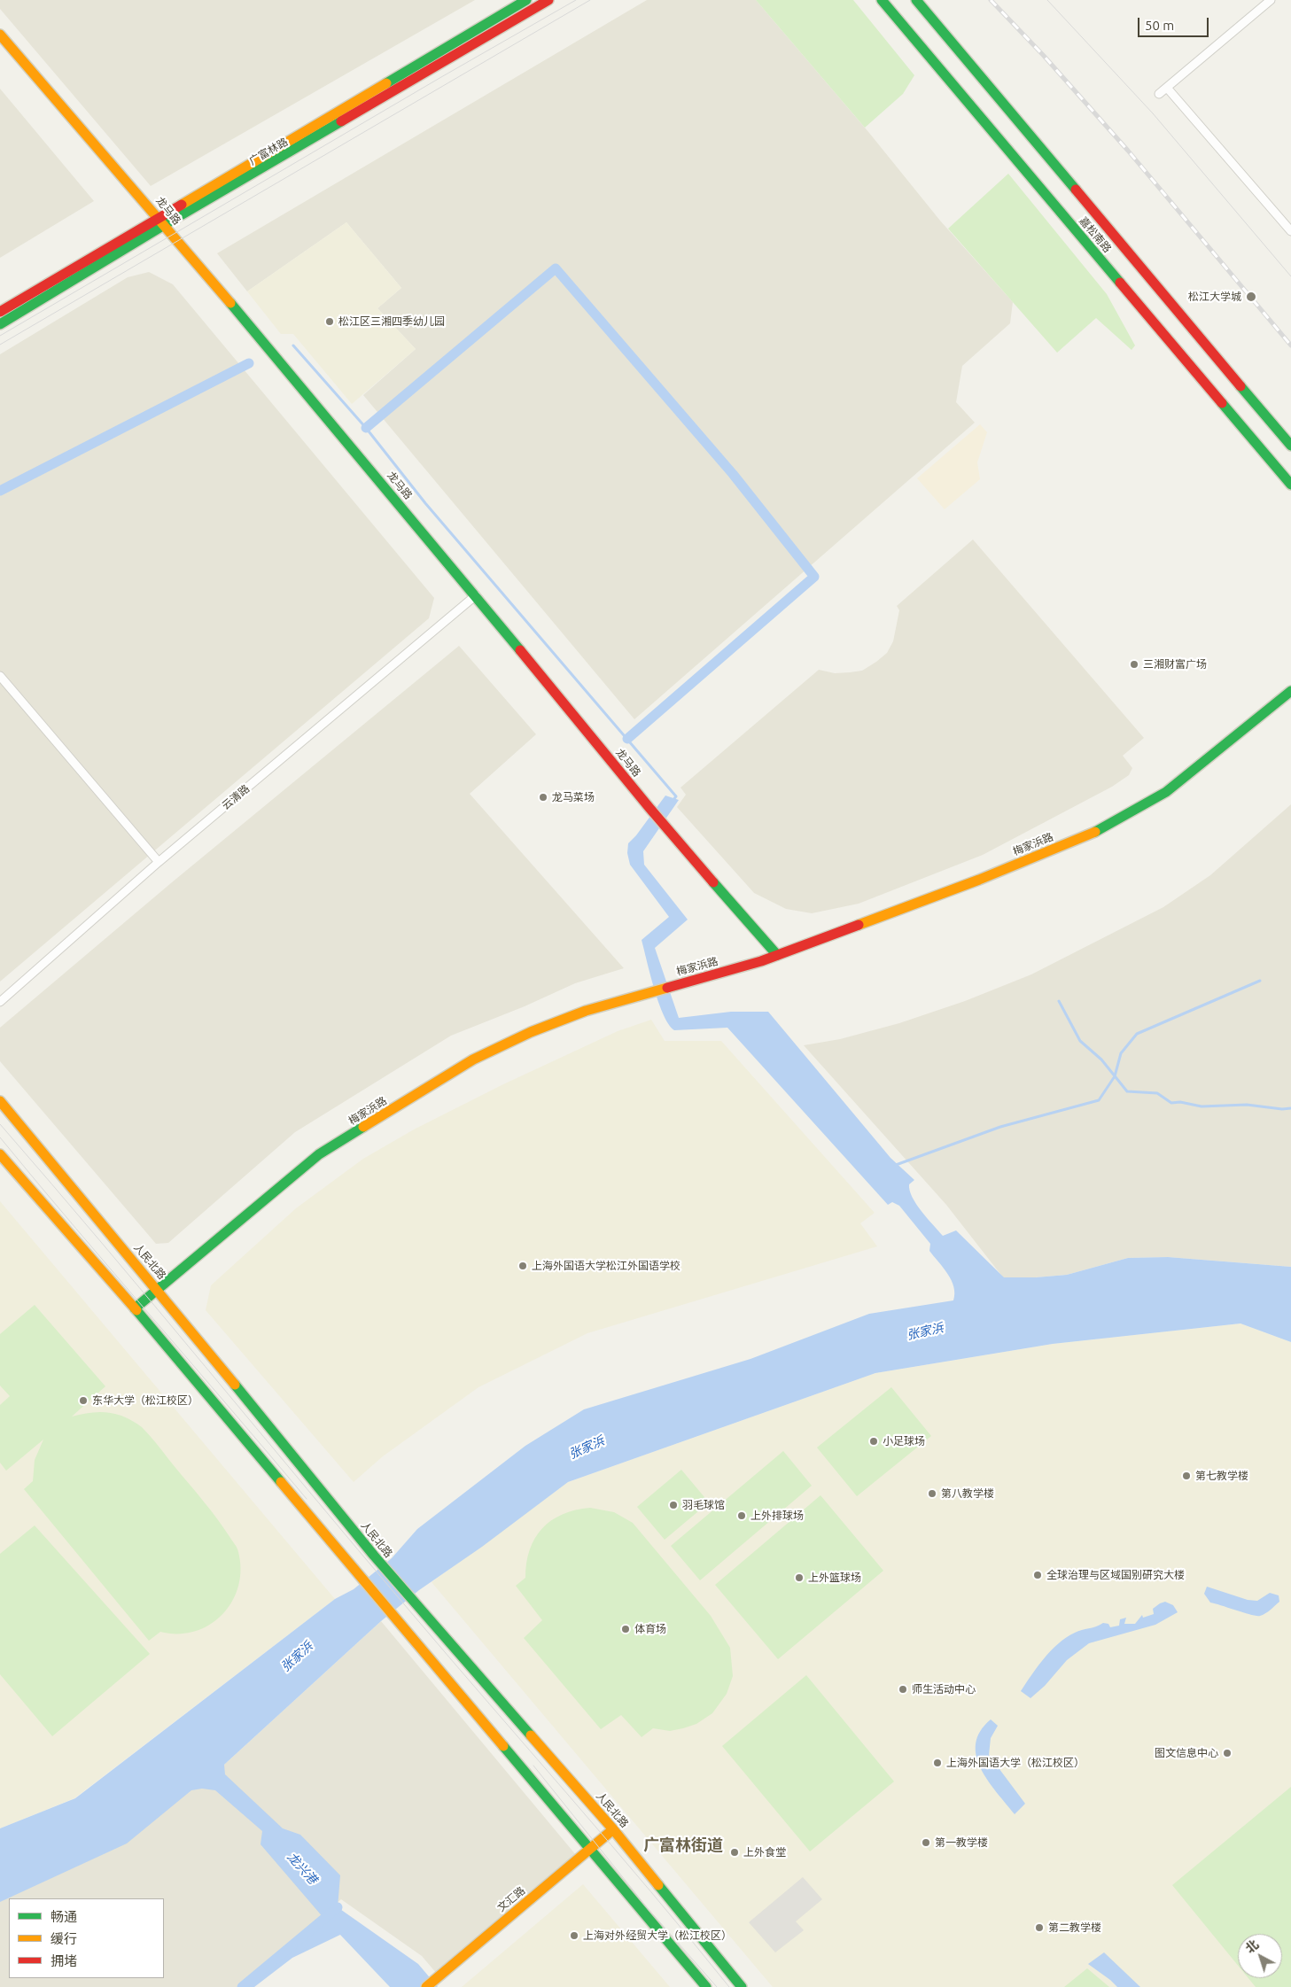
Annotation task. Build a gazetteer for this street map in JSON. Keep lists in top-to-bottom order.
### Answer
{
  "streets": {
    "main road": [
      "广富林路",
      "龙马路",
      "嘉松南路",
      "梅家浜路",
      "人民北路",
      "文汇路"
    ],
    "street": ["云清路"]
  },
  "crossings": [
    ["广富林路", "龙马路"],
    ["龙马路", "云清路"],
    ["龙马路", "梅家浜路"],
    ["梅家浜路", "人民北路"],
    ["人民北路", "文汇路"]
  ],
  "districts": ["广富林街道"],
  "water": ["张家浜", "龙兴港"],
  "places": [
    "松江大学城",
    "松江区三湘四季幼儿园",
    "三湘财富广场",
    "龙马菜场",
    "上海外国语大学松江外国语学校",
    "东华大学（松江校区）",
    "小足球场",
    "第七教学楼",
    "第八教学楼",
    "羽毛球馆",
    "上外排球场",
    "全球治理与区域国别研究大楼",
    "上外篮球场",
    "体育场",
    "师生活动中心",
    "图文信息中心",
    "上海外国语大学（松江校区）",
    "第一教学楼",
    "上外食堂",
    "第二教学楼",
    "上海对外经贸大学（松江校区）"
  ],
  "legend": ["畅通", "缓行", "拥堵"],
  "scale_bar": "50 m",
  "north": "top left"
}
